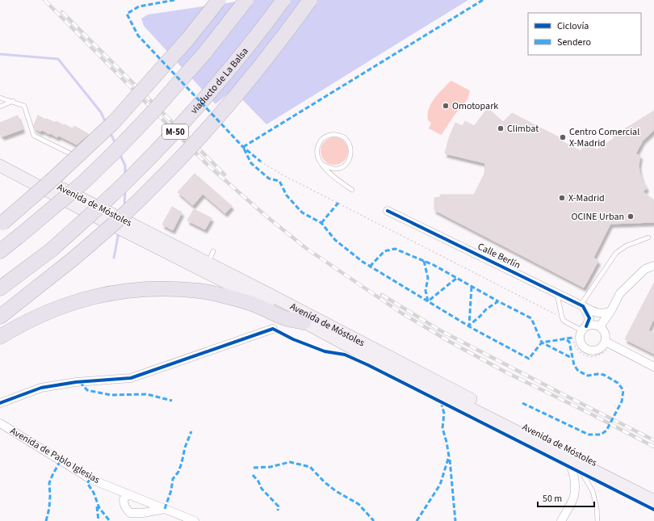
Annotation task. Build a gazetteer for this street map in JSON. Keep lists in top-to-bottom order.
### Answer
{
  "streets": {
    "highway": ["viaducto de La Balsa", "M-50"],
    "main road": ["Avenida de Móstoles"],
    "street": ["Calle Berlín", "Avenida de Pablo Iglesias"]
  },
  "places": [
    "Omotopark",
    "Climbat",
    "Centro Comercial X-Madrid",
    "X-Madrid",
    "OCINE Urban"
  ],
  "legend": ["Ciclovía", "Sendero"],
  "scale_bar": "50 m"
}
